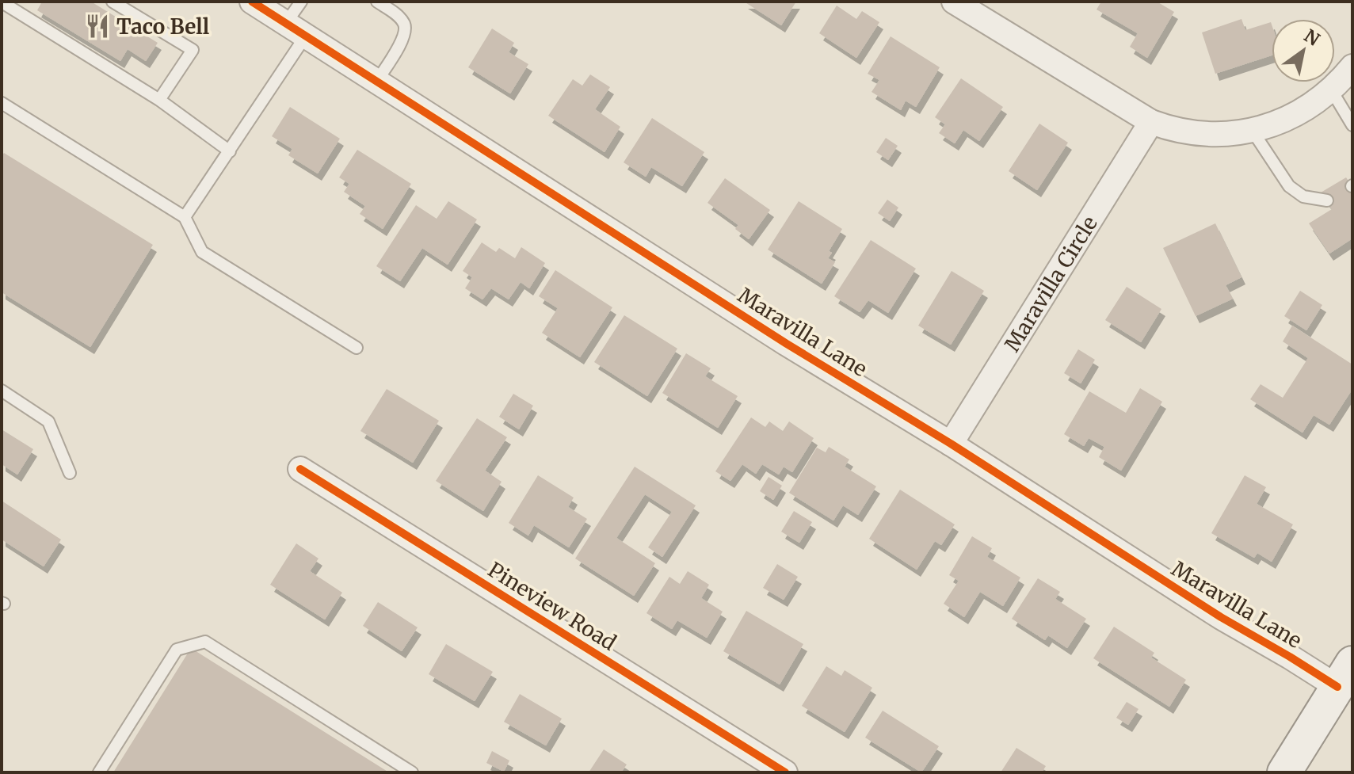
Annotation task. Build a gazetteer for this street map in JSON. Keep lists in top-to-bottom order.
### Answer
{
  "streets": {
    "street": ["Maravilla Circle", "Maravilla Lane", "Pineview Road"]
  },
  "crossings": [
    ["Maravilla Circle", "Maravilla Lane"]
  ],
  "places": {
    "restaurant": ["Taco Bell"]
  },
  "north": "top right"
}
